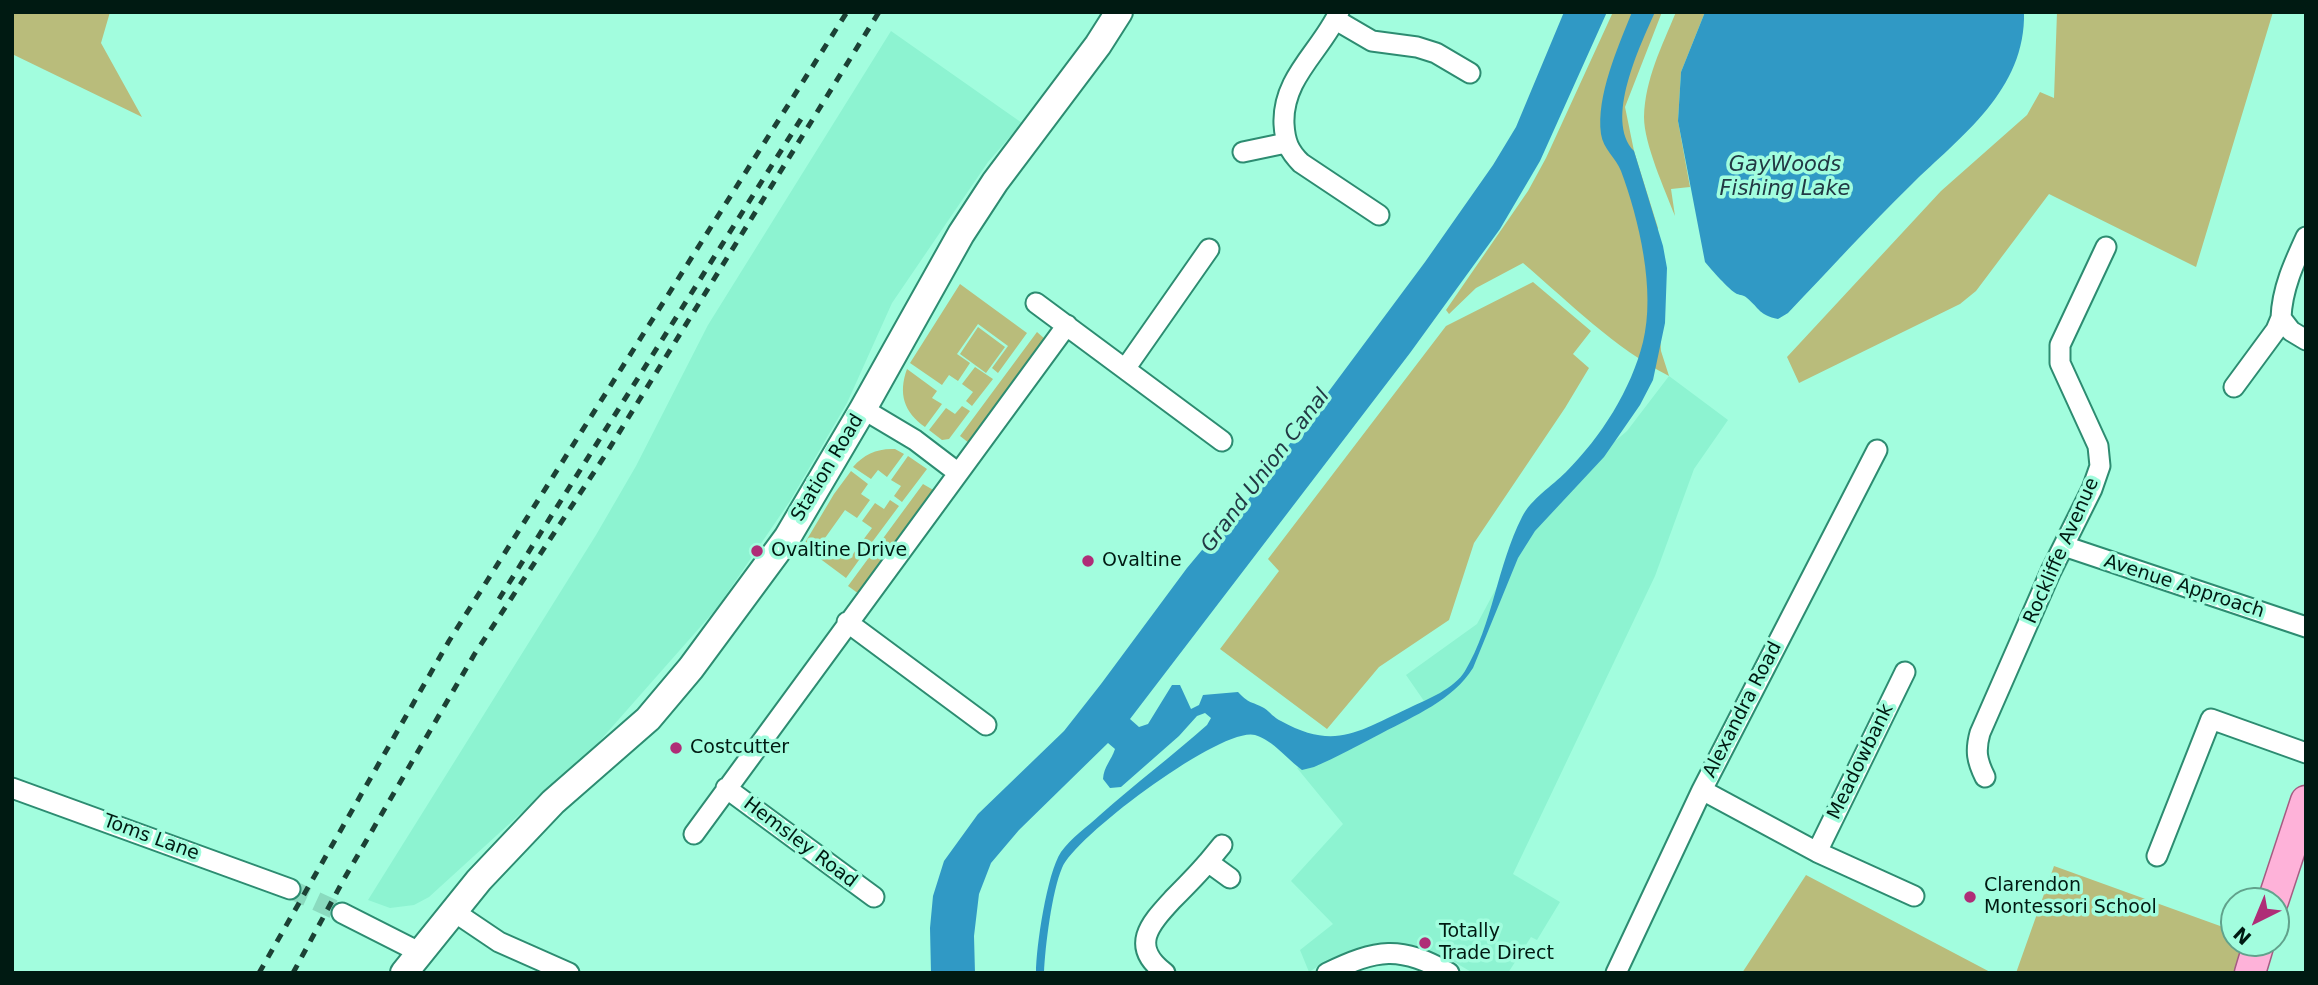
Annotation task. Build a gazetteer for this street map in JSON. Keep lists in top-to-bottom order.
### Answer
{
  "streets": {
    "street": [
      "Station Road",
      "Rockliffe Avenue",
      "Avenue Approach",
      "Alexandra Road",
      "Meadowbank",
      "Toms Lane",
      "Hemsley Road"
    ]
  },
  "crossings": [
    ["Rockliffe Avenue", "Avenue Approach"]
  ],
  "water": ["GayWoods Fishing Lake", "Grand Union Canal"],
  "places": [
    "Ovaltine Drive",
    "Ovaltine",
    "Costcutter",
    "Clarendon Montessori School",
    "Totally Trade Direct"
  ],
  "north": "bottom left"
}
